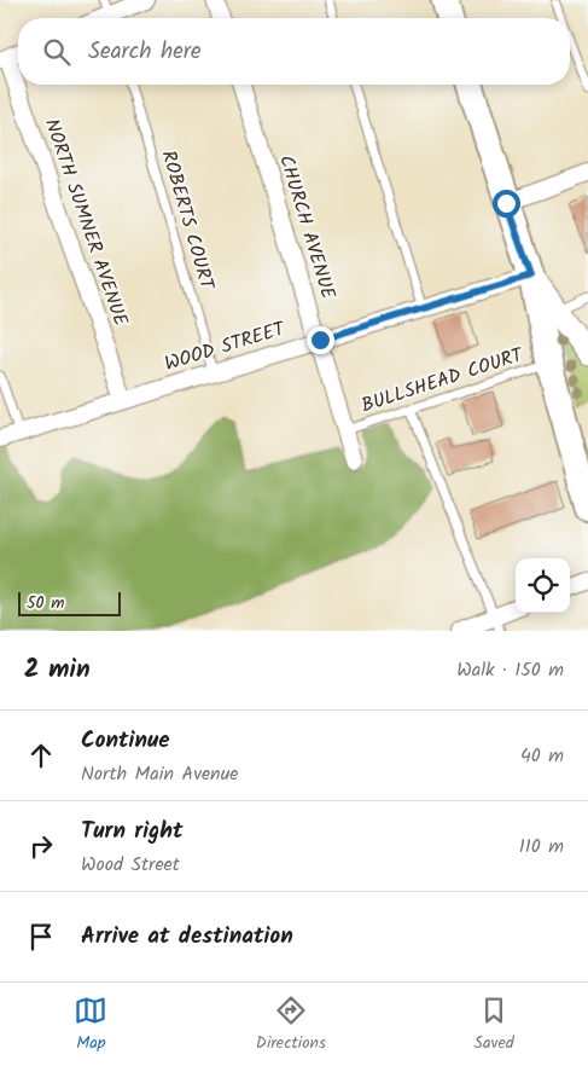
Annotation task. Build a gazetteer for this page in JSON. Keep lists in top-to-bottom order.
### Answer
{
  "streets": {
    "street": ["NORTH SUMNER AVENUE", "CHURCH AVENUE", "WOOD STREET"],
    "lane": ["ROBERTS COURT", "BULLSHEAD COURT"]
  },
  "crossings": [
    ["ROBERTS COURT", "WOOD STREET"],
    ["NORTH SUMNER AVENUE", "WOOD STREET"],
    ["CHURCH AVENUE", "WOOD STREET"],
    ["CHURCH AVENUE", "BULLSHEAD COURT"]
  ],
  "scale_bar": "50 m",
  "page": {
    "search": "Search here",
    "scale": "50 m",
    "heading": ["2 min", "Walk · 150 m"],
    "list": [
      ["Continue", "North Main Avenue", "40 m"],
      ["Turn right", "Wood Street", "110 m"],
      "Arrive at destination"
    ],
    "nav": ["Map", "Directions", "Saved"]
  }
}
